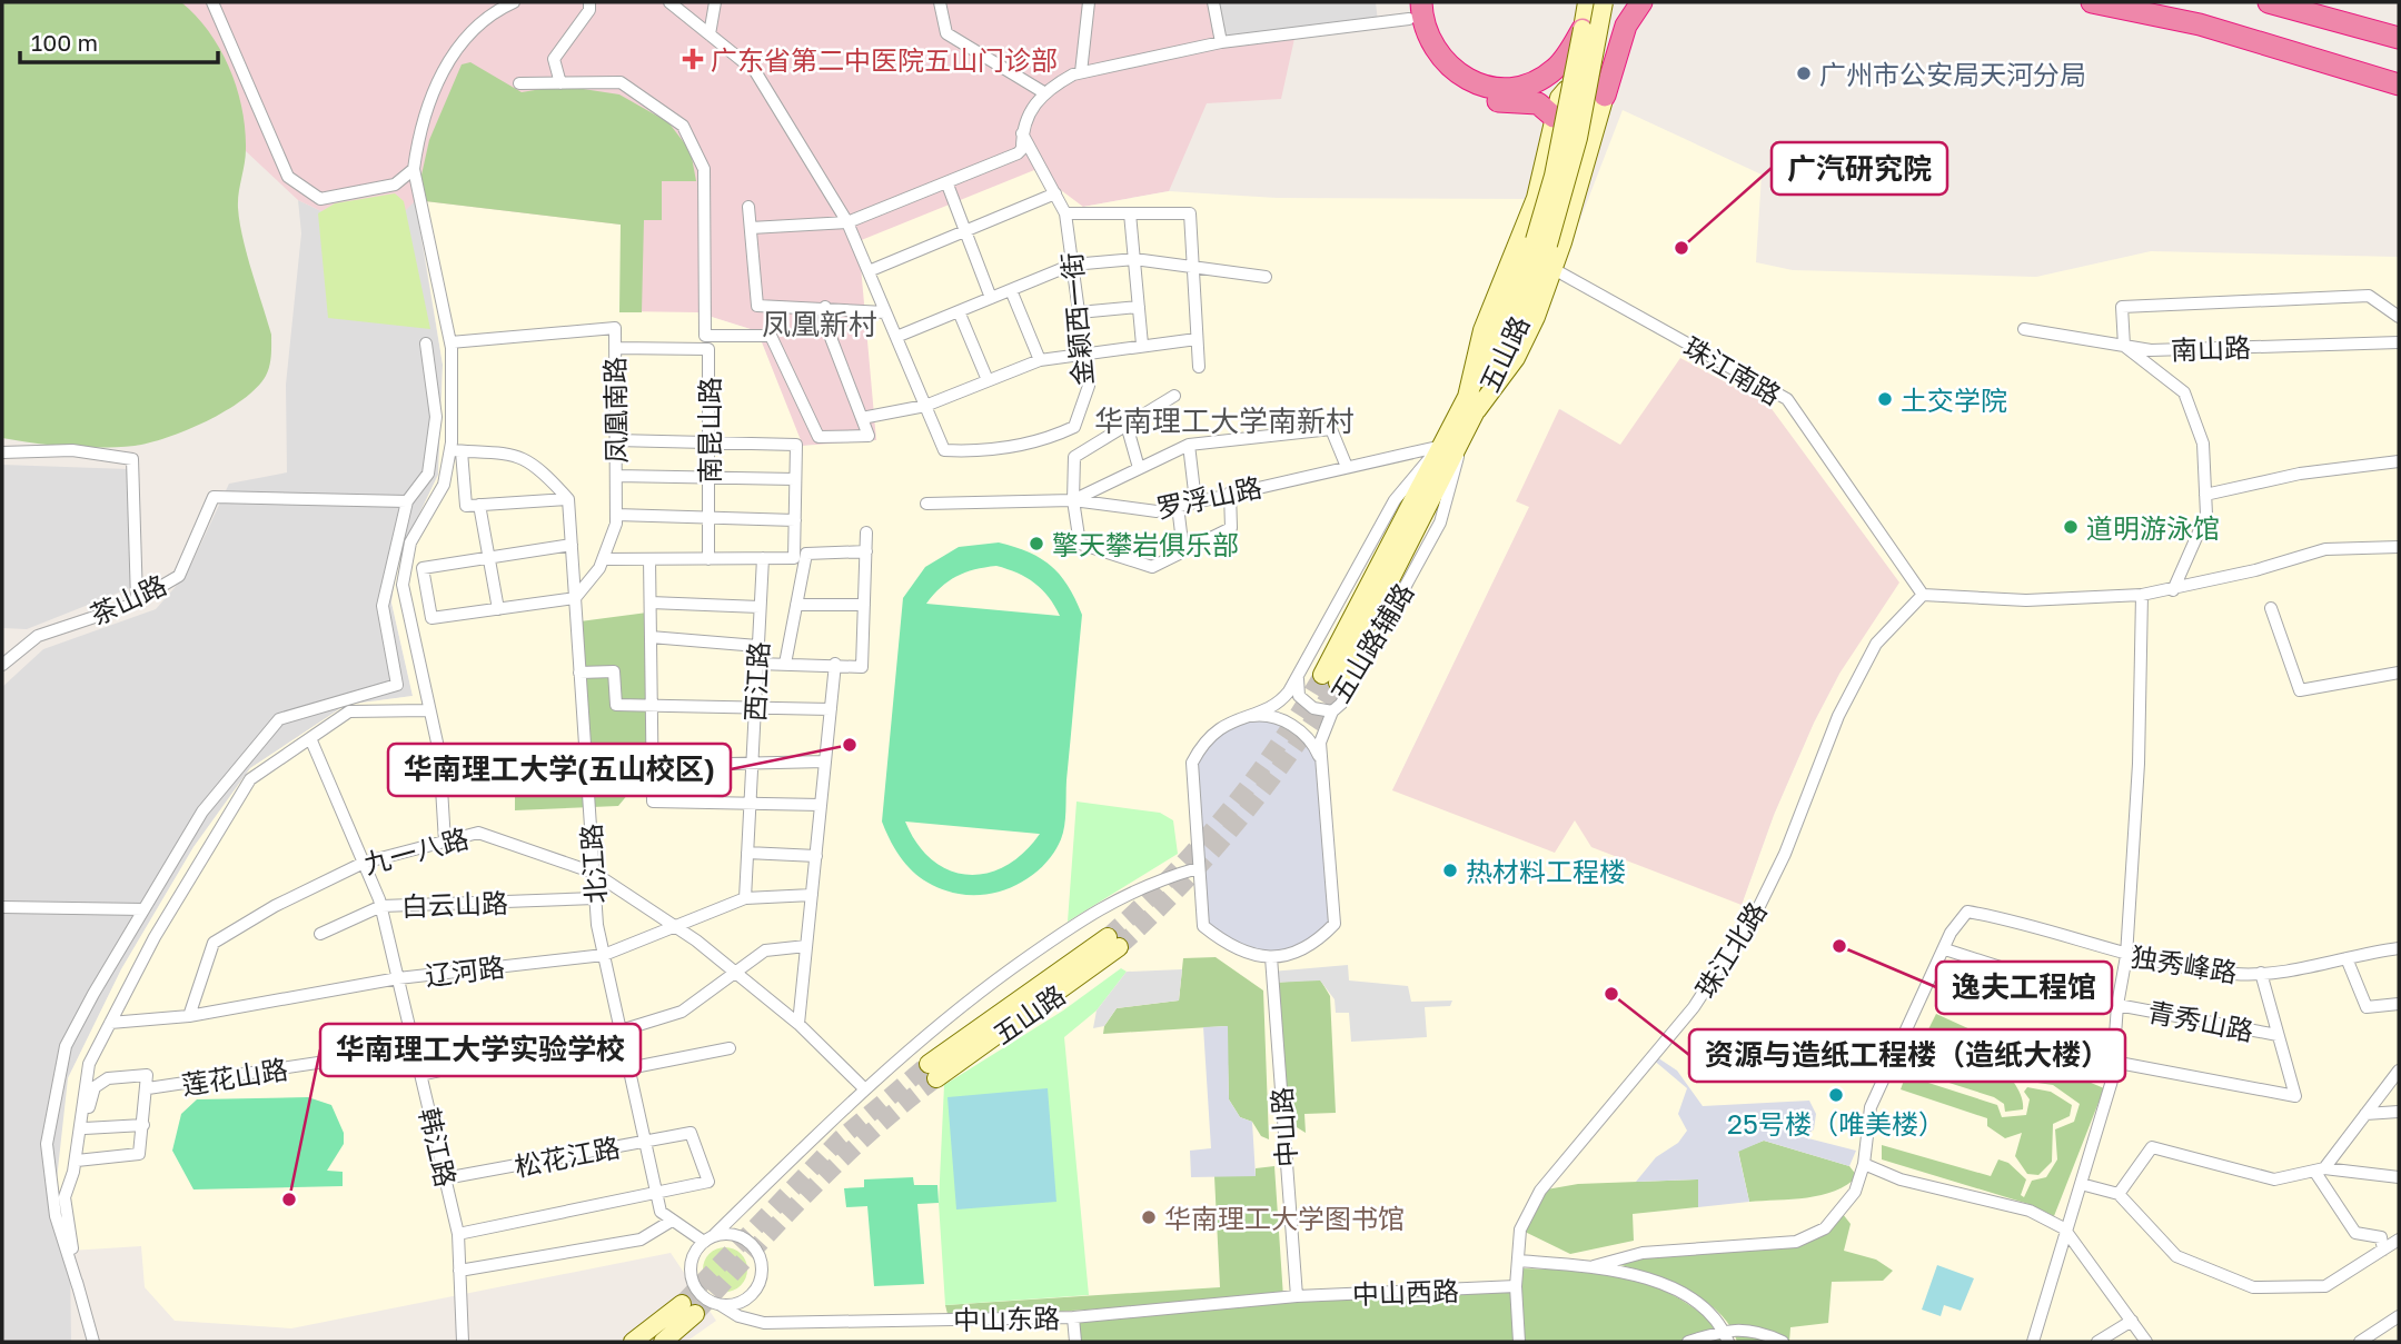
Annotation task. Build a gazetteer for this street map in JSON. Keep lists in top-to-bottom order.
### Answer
{
  "streets": {
    "main road": ["五山路"],
    "street": [
      "金颖西一街",
      "南山路",
      "珠江南路",
      "凤凰南路",
      "南昆山路",
      "罗浮山路",
      "茶山路",
      "五山路辅路",
      "西江路",
      "九一八路",
      "北江路",
      "白云山路",
      "珠江北路",
      "独秀峰路",
      "辽河路",
      "青秀山路",
      "莲花山路",
      "中山路",
      "韩江路",
      "松花江路",
      "中山西路",
      "中山东路"
    ]
  },
  "crossings": [
    ["五山路", "罗浮山路"],
    ["五山路", "五山路辅路"],
    ["珠江南路", "珠江北路"],
    ["凤凰南路", "南昆山路"],
    ["凤凰南路", "北江路"],
    ["罗浮山路", "五山路辅路"],
    ["西江路", "辽河路"],
    ["九一八路", "北江路"],
    ["九一八路", "辽河路"],
    ["九一八路", "韩江路"],
    ["北江路", "白云山路"],
    ["北江路", "辽河路"],
    ["北江路", "松花江路"],
    ["北江路", "中山东路"],
    ["白云山路", "韩江路"],
    ["珠江北路", "中山西路"],
    ["独秀峰路", "青秀山路"],
    ["辽河路", "韩江路"],
    ["莲花山路", "韩江路"],
    ["中山路", "中山西路"],
    ["中山路", "中山东路"],
    ["韩江路", "松花江路"],
    ["中山西路", "中山东路"]
  ],
  "districts": ["凤凰新村", "华南理工大学南新村"],
  "places": {
    "health": ["广东省第二中医院五山门诊部"],
    "other": [
      "广州市公安局天河分局",
      "广汽研究院",
      "土交学院",
      "道明游泳馆",
      "擎天攀岩俱乐部",
      "华南理工大学(五山校区)",
      "热材料工程楼",
      "逸夫工程馆",
      "资源与造纸工程楼（造纸大楼）",
      "25号楼（唯美楼）",
      "华南理工大学实验学校",
      "华南理工大学图书馆"
    ]
  },
  "scale_bar": "100 m"
}
